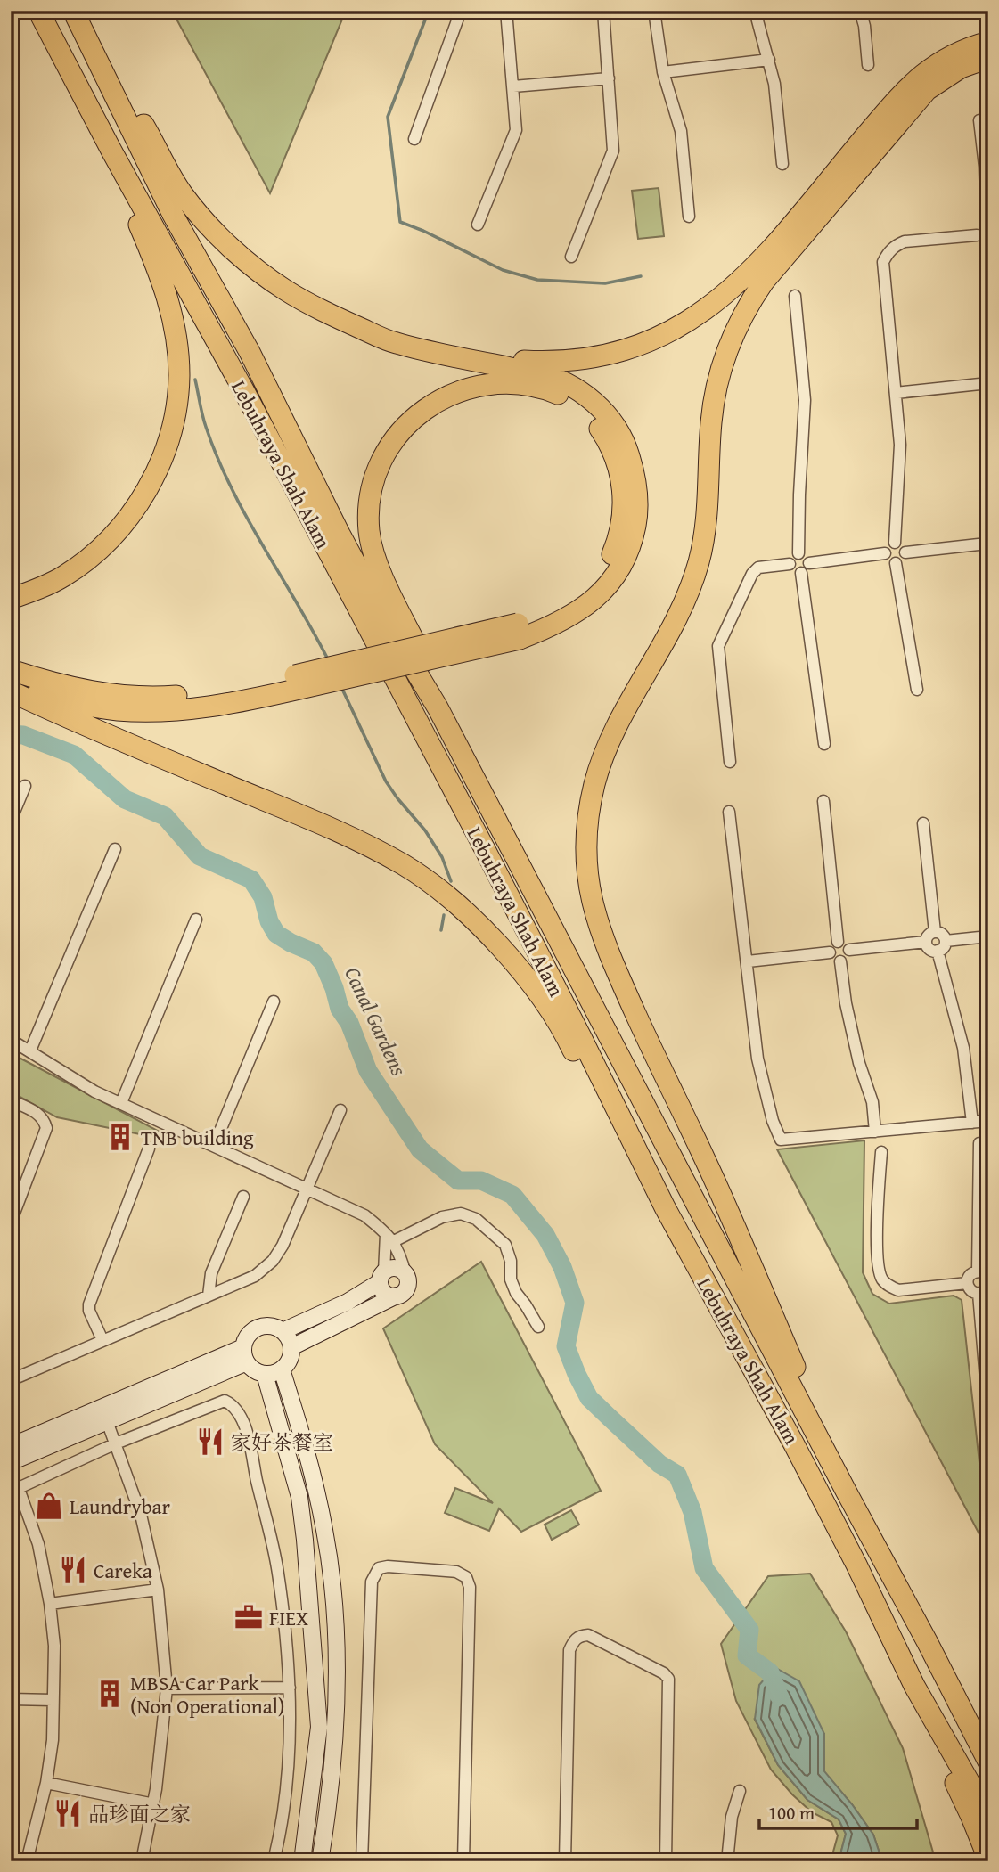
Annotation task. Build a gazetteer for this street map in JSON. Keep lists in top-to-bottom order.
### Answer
{
  "streets": {
    "highway": ["Lebuhraya Shah Alam"]
  },
  "water": ["Canal Gardens"],
  "places": {
    "building": ["TNB building", "MBSA Car Park (Non Operational)"],
    "restaurant": ["家好茶餐室", "Careka", "品珍面之家"],
    "shop": ["Laundrybar"],
    "office": ["FIEX"]
  },
  "scale_bar": "100 m"
}
